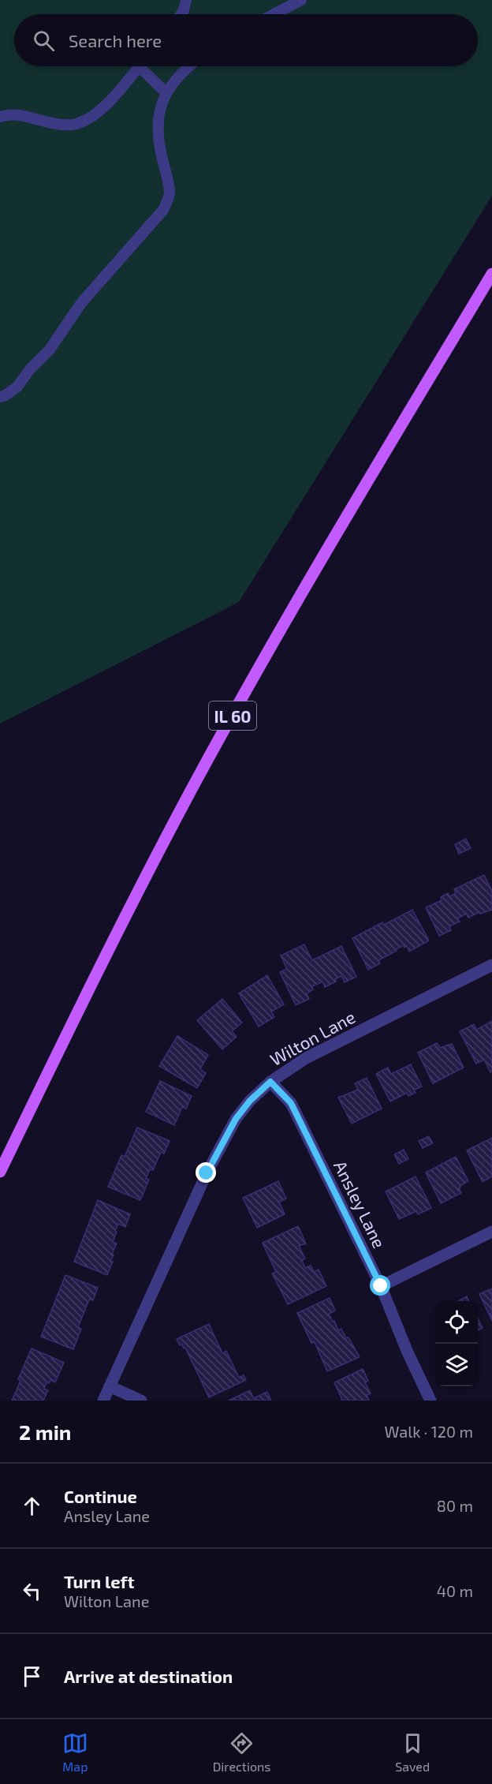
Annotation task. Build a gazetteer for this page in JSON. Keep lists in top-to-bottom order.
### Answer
{
  "streets": {
    "main road": ["IL 60"],
    "street": ["Wilton Lane", "Ansley Lane"]
  },
  "crossings": [
    ["Wilton Lane", "Ansley Lane"]
  ],
  "page": {
    "search": "Search here",
    "heading": ["2 min", "Walk · 120 m"],
    "list": [
      ["Continue", "Ansley Lane", "80 m"],
      ["Turn left", "Wilton Lane", "40 m"],
      "Arrive at destination"
    ],
    "nav": ["Map", "Directions", "Saved"]
  }
}
